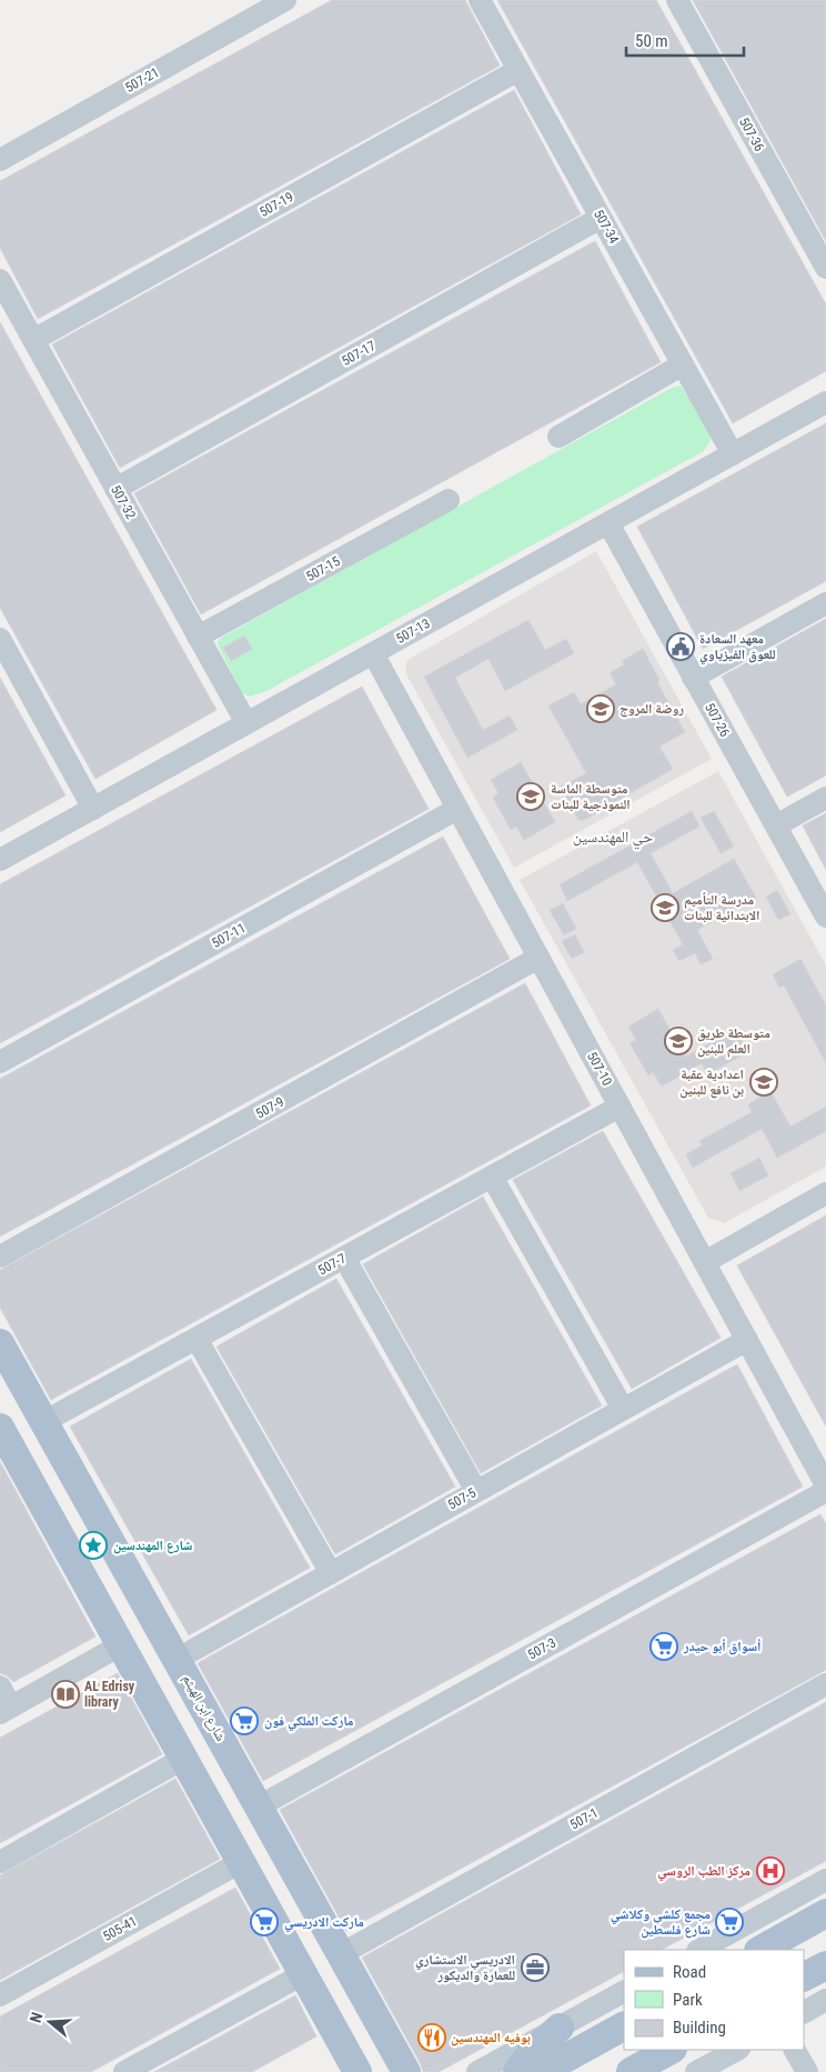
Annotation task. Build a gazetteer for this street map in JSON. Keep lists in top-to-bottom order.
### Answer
{
  "streets": {
    "main road": ["شارع ابن الهيثم"],
    "street": [
      "507-21",
      "507-36",
      "507-19",
      "507-34",
      "507-17",
      "507-32",
      "507-15",
      "507-13",
      "507-26",
      "507-11",
      "507-10",
      "507-9",
      "507-7",
      "507-5",
      "507-3",
      "507-1",
      "505-41"
    ]
  },
  "crossings": [
    ["507-19", "507-34"],
    ["507-19", "507-32"],
    ["507-34", "507-17"],
    ["507-34", "507-13"],
    ["507-17", "507-32"],
    ["507-32", "507-15"],
    ["507-32", "507-13"],
    ["507-13", "507-26"],
    ["507-13", "507-10"],
    ["507-11", "507-10"],
    ["507-10", "507-9"],
    ["507-10", "507-7"],
    ["507-10", "507-5"],
    ["507-7", "شارع ابن الهيثم"],
    ["507-5", "شارع ابن الهيثم"],
    ["507-3", "شارع ابن الهيثم"],
    ["شارع ابن الهيثم", "507-1"]
  ],
  "districts": ["حي المهندسين"],
  "places": {
    "public building": ["معهد السعادة للعوق الفيزياوي"],
    "school or university": [
      "روضة المروج",
      "متوسطة الماسة النموذجية للبنات",
      "مدرسة التأميم الابتدائية للبنات",
      "متوسطة طريق العلم للبنين",
      "اعدادية عقبة بن نافع للبنين"
    ],
    "place": ["شارع المهندسين"],
    "supermarket": [
      "أسواق أبو حيدر",
      "ماركت الملكي فون",
      "ماركت الادريسي",
      "مجمع كلشي وكلاشي شارع فلسطين"
    ],
    "library": ["AL Edrisy library"],
    "hospital": ["مركز الطب الروسي"],
    "office": ["الادريسي الاستشاري للعمارة والديكور"],
    "restaurant": ["بوفيه المهندسين"]
  },
  "legend": ["Road", "Park", "Building"],
  "scale_bar": "50 m",
  "north": "left"
}
